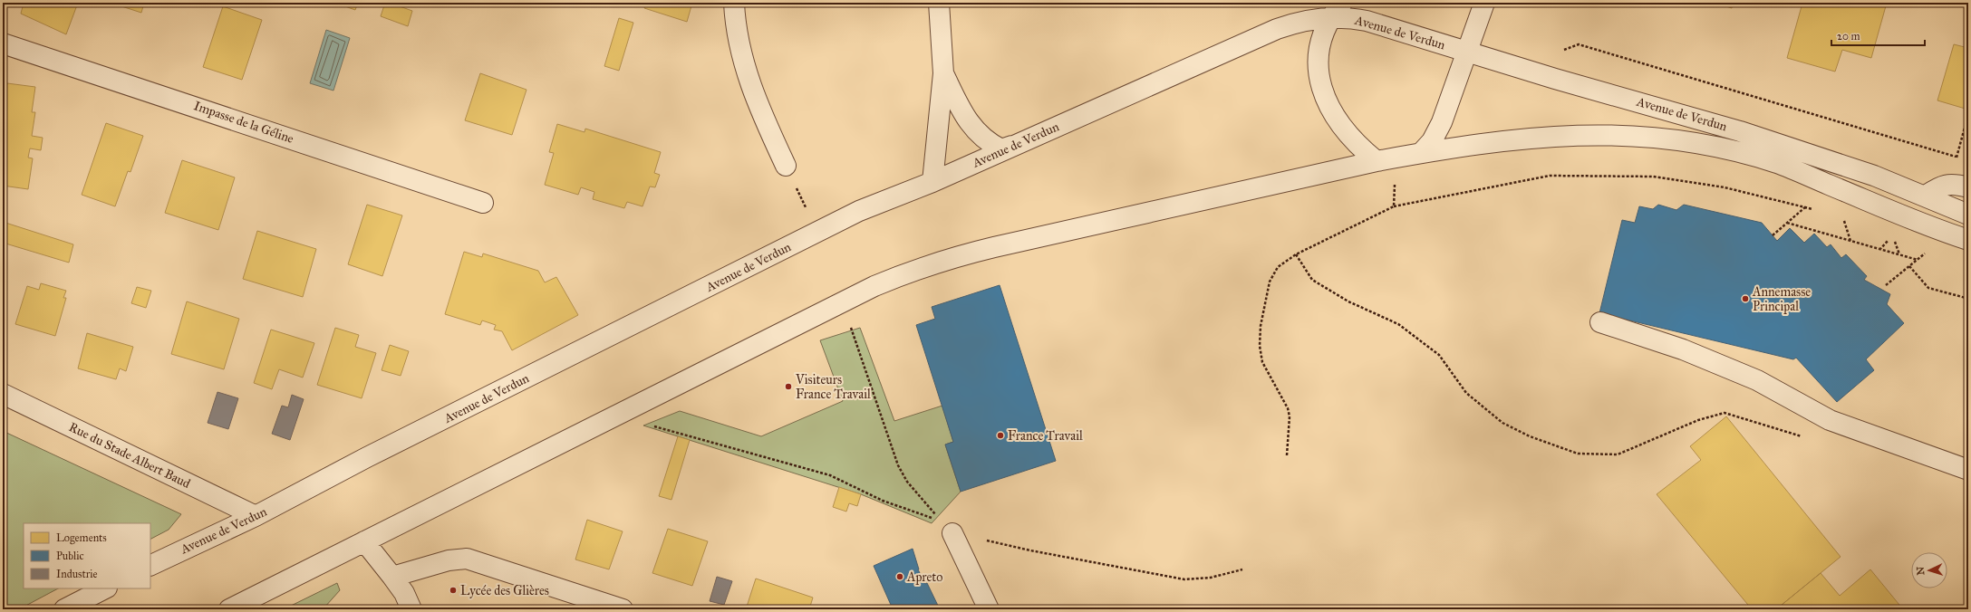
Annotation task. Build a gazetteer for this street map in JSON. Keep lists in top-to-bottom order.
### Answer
{
  "streets": {
    "street": ["Avenue de Verdun", "Impasse de la Géline", "Rue du Stade Albert Baud"]
  },
  "crossings": [
    ["Avenue de Verdun", "Rue du Stade Albert Baud"]
  ],
  "places": [
    "Annemasse Principal",
    "Visiteurs France Travail",
    "France Travail",
    "Apreto",
    "Lycée des Glières"
  ],
  "legend": ["Logements", "Public", "Industrie"],
  "scale_bar": "20 m",
  "north": "left"
}
